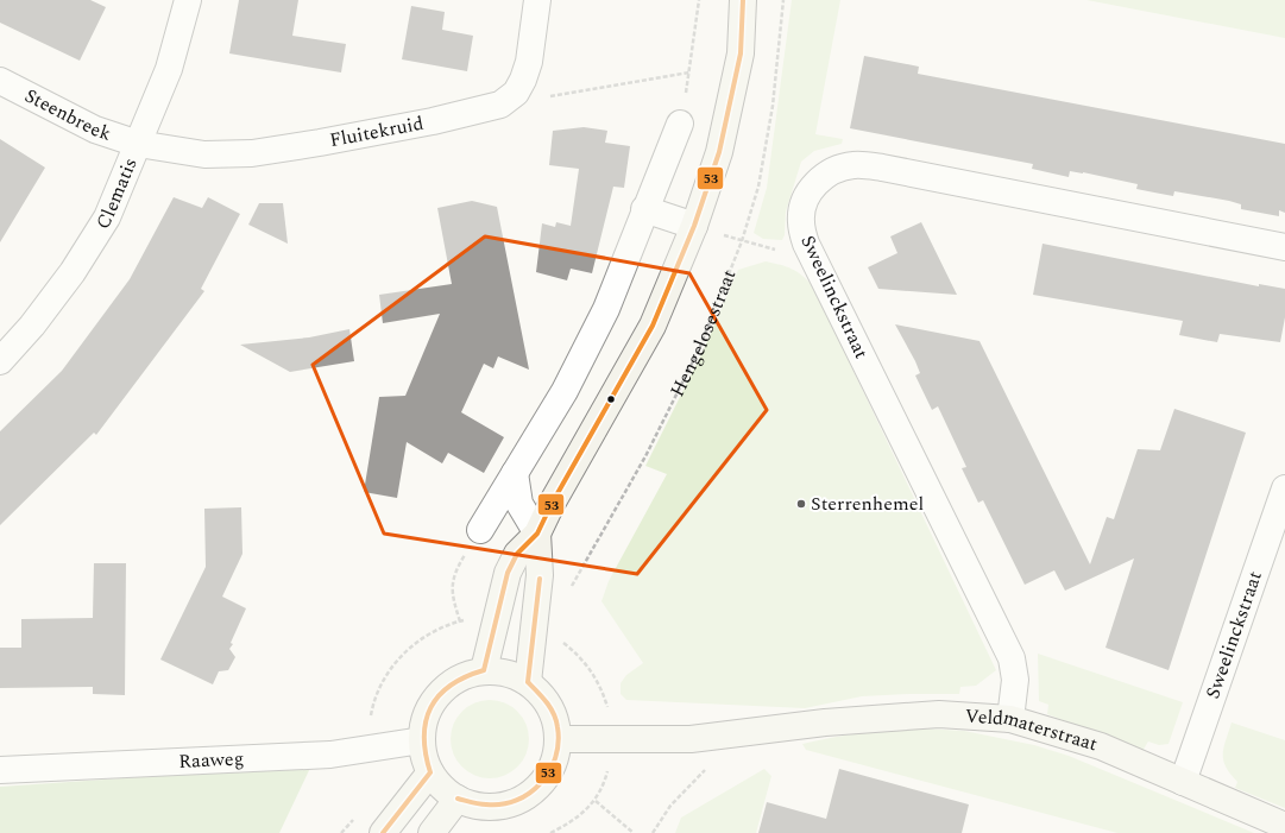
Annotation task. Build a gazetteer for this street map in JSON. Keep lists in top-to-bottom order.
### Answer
{
  "streets": {
    "main road": ["Veldmaterstraat"],
    "street": [
      "Steenbreek",
      "Fluitekruid",
      "Clematis",
      "Sweelinckstraat",
      "Raaweg"
    ],
    "path": ["Hengelosestraat"]
  },
  "crossings": [
    ["Steenbreek", "Fluitekruid"],
    ["Steenbreek", "Clematis"],
    ["Fluitekruid", "Clematis"],
    ["Sweelinckstraat", "Veldmaterstraat"],
    ["Veldmaterstraat", "Raaweg"]
  ],
  "places": ["Sterrenhemel"],
  "lines": ["transit line 53"]
}
